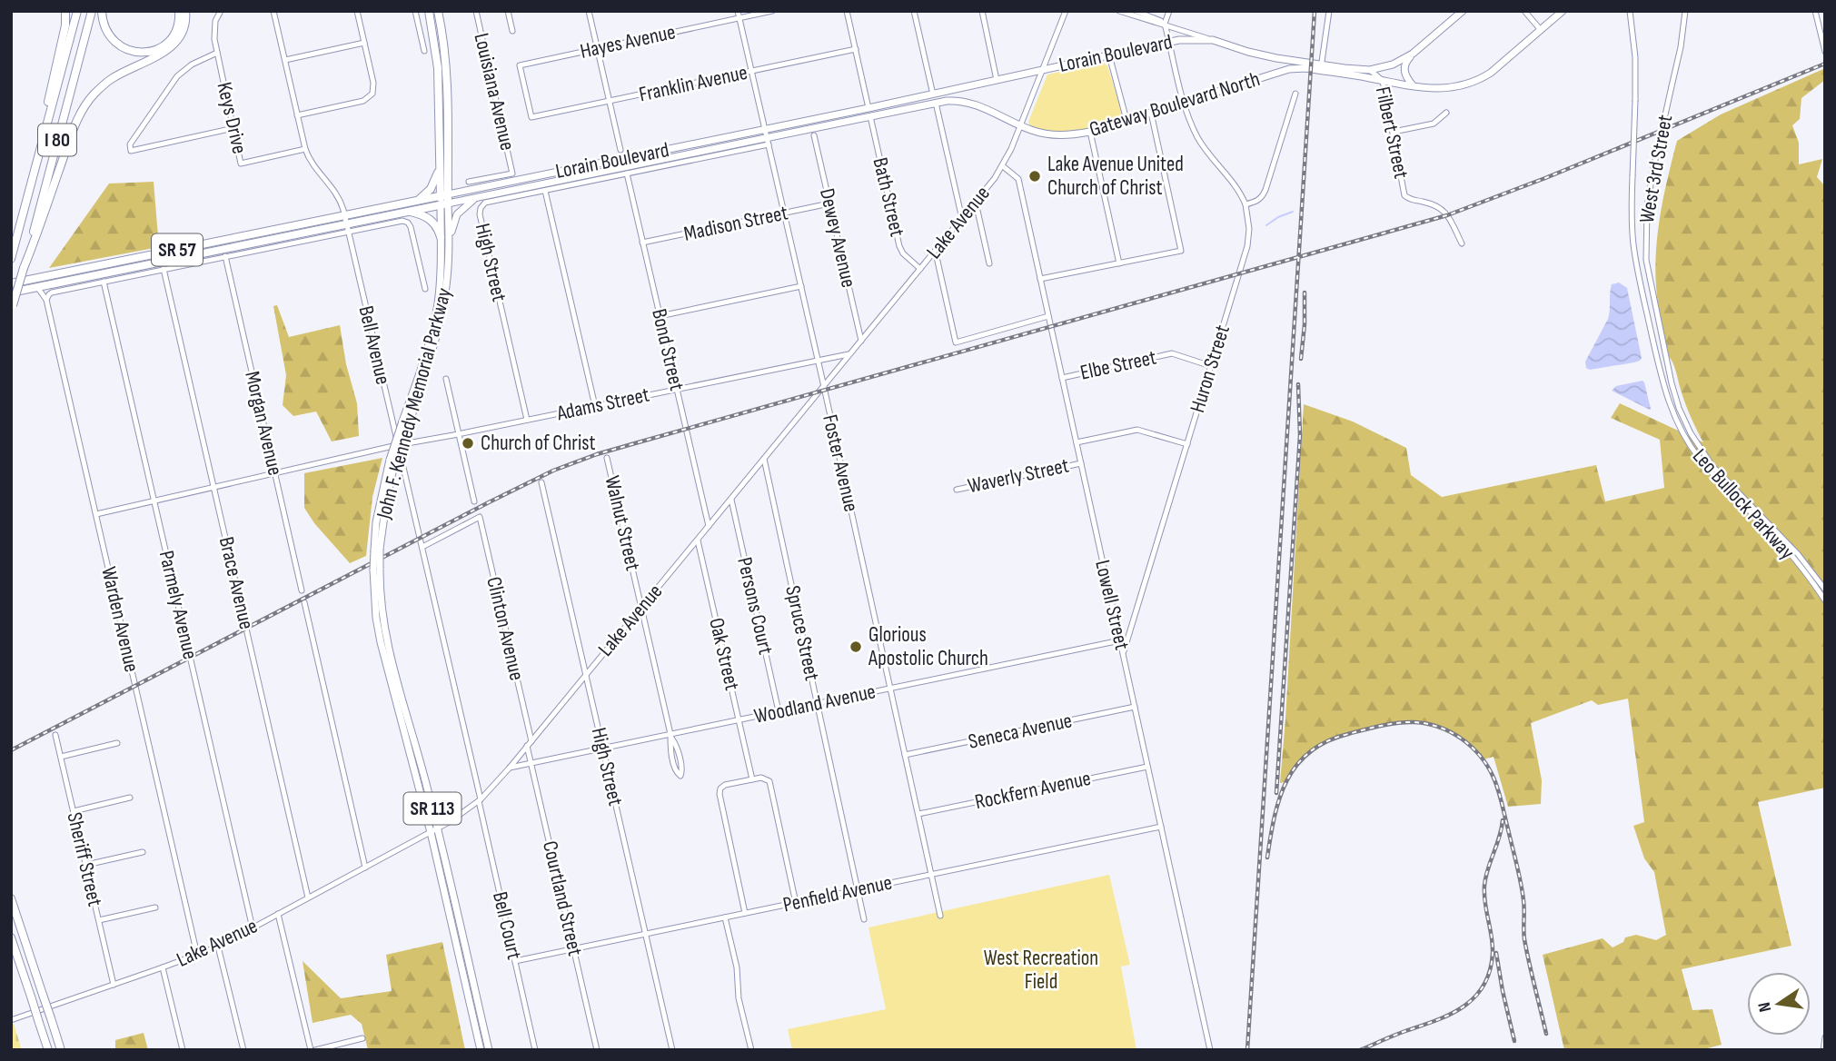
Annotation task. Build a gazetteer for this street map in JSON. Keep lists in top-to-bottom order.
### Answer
{
  "streets": {
    "highway": [
      "Lorain Boulevard",
      "I 80",
      "SR 57",
      "John F. Kennedy Memorial Parkway"
    ],
    "main road": ["Gateway Boulevard North", "SR 113"],
    "street": [
      "Hayes Avenue",
      "Franklin Avenue",
      "Louisiana Avenue",
      "Keys Drive",
      "Filbert Street",
      "West 3rd Street",
      "Bath Street",
      "Lake Avenue",
      "Madison Street",
      "Dewey Avenue",
      "High Street",
      "Bell Avenue",
      "Bond Street",
      "Elbe Street",
      "Huron Street",
      "Adams Street",
      "Morgan Avenue",
      "Foster Avenue",
      "Waverly Street",
      "Leo Bullock Parkway",
      "Walnut Street",
      "Brace Avenue",
      "Parmely Avenue",
      "Lowell Street",
      "Persons Court",
      "Warden Avenue",
      "Clinton Avenue",
      "Spruce Street",
      "Oak Street",
      "Woodland Avenue",
      "Seneca Avenue",
      "Rockfern Avenue",
      "Sheriff Street",
      "Penfield Avenue",
      "Courtland Street",
      "Bell Court"
    ]
  },
  "crossings": [
    ["Hayes Avenue", "Franklin Avenue"],
    ["Hayes Avenue", "Foster Avenue"],
    ["Lorain Boulevard", "Gateway Boulevard North"],
    ["Lorain Boulevard", "Bath Street"],
    ["Lorain Boulevard", "Lake Avenue"],
    ["Lorain Boulevard", "High Street"],
    ["Lorain Boulevard", "Bell Avenue"],
    ["Lorain Boulevard", "Bond Street"],
    ["Lorain Boulevard", "John F. Kennedy Memorial Parkway"],
    ["Lorain Boulevard", "Morgan Avenue"],
    ["Lorain Boulevard", "Foster Avenue"],
    ["Lorain Boulevard", "Brace Avenue"],
    ["Lorain Boulevard", "Parmely Avenue"],
    ["Lorain Boulevard", "Warden Avenue"],
    ["Franklin Avenue", "Foster Avenue"],
    ["Gateway Boulevard North", "Filbert Street"],
    ["Gateway Boulevard North", "Lake Avenue"],
    ["Keys Drive", "Bell Avenue"],
    ["West 3rd Street", "Leo Bullock Parkway"],
    ["Bath Street", "Lake Avenue"],
    ["Lake Avenue", "Dewey Avenue"],
    ["Lake Avenue", "High Street"],
    ["Lake Avenue", "Bell Avenue"],
    ["Lake Avenue", "Bond Street"],
    ["Lake Avenue", "John F. Kennedy Memorial Parkway"],
    ["Lake Avenue", "Adams Street"],
    ["Lake Avenue", "Foster Avenue"],
    ["Lake Avenue", "Walnut Street"],
    ["Lake Avenue", "Brace Avenue"],
    ["Lake Avenue", "Parmely Avenue"],
    ["Lake Avenue", "Lowell Street"],
    ["Lake Avenue", "Persons Court"],
    ["Lake Avenue", "Warden Avenue"],
    ["Lake Avenue", "Clinton Avenue"],
    ["Lake Avenue", "Spruce Street"],
    ["Lake Avenue", "Oak Street"],
    ["Lake Avenue", "Woodland Avenue"],
    ["Lake Avenue", "Sheriff Street"],
    ["Lake Avenue", "Courtland Street"],
    ["Lake Avenue", "Bell Court"],
    ["Madison Street", "Dewey Avenue"],
    ["Madison Street", "Bond Street"],
    ["Madison Street", "Foster Avenue"],
    ["High Street", "Adams Street"],
    ["High Street", "Woodland Avenue"],
    ["High Street", "Penfield Avenue"],
    ["Bell Avenue", "Adams Street"],
    ["Bell Avenue", "Clinton Avenue"],
    ["Bell Avenue", "Bell Court"],
    ["Bond Street", "Adams Street"],
    ["Elbe Street", "Huron Street"],
    ["Elbe Street", "Lowell Street"],
    ["Huron Street", "Lowell Street"],
    ["Adams Street", "Morgan Avenue"],
    ["Adams Street", "Foster Avenue"],
    ["Adams Street", "Brace Avenue"],
    ["Adams Street", "Parmely Avenue"],
    ["Adams Street", "Warden Avenue"],
    ["Foster Avenue", "Woodland Avenue"],
    ["Foster Avenue", "Seneca Avenue"],
    ["Foster Avenue", "Rockfern Avenue"],
    ["Foster Avenue", "Penfield Avenue"],
    ["Waverly Street", "Lowell Street"],
    ["Walnut Street", "Woodland Avenue"],
    ["Lowell Street", "Woodland Avenue"],
    ["Lowell Street", "Seneca Avenue"],
    ["Lowell Street", "Rockfern Avenue"],
    ["Lowell Street", "Penfield Avenue"],
    ["Persons Court", "Woodland Avenue"],
    ["Clinton Avenue", "Courtland Street"],
    ["Spruce Street", "Woodland Avenue"],
    ["Spruce Street", "Penfield Avenue"],
    ["Oak Street", "Woodland Avenue"],
    ["Woodland Avenue", "Courtland Street"],
    ["Penfield Avenue", "Courtland Street"],
    ["Penfield Avenue", "Bell Court"]
  ],
  "parks": ["West Recreation Field"],
  "places": ["Lake Avenue United Church of Christ", "Church of Christ", "Glorious Apostolic Church"],
  "north": "left"
}
